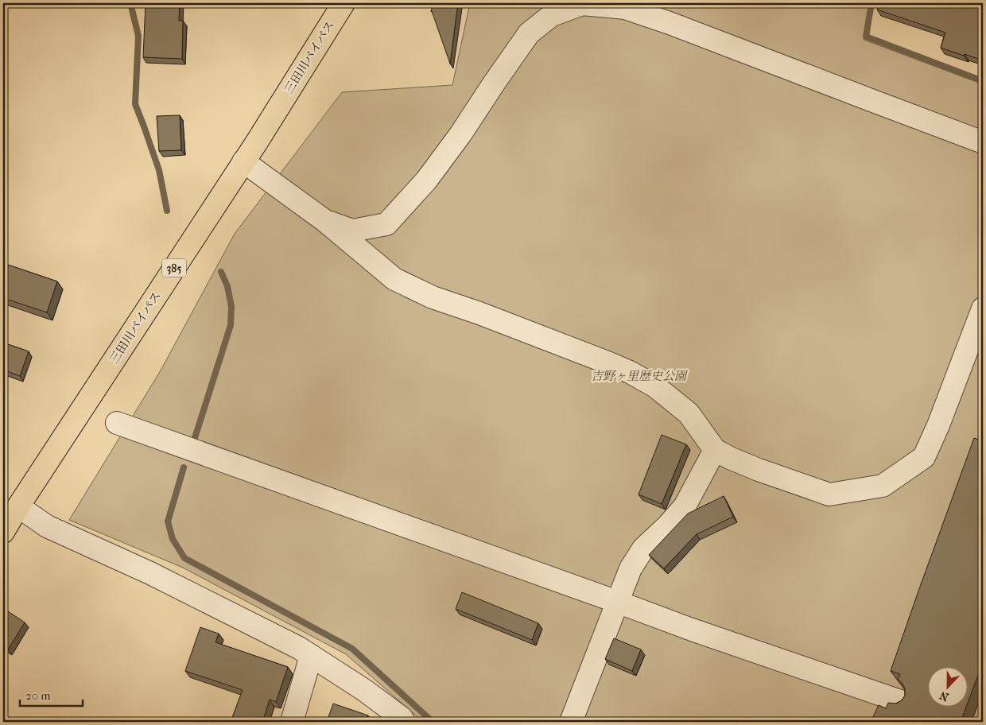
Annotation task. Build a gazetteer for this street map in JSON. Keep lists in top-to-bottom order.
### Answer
{
  "streets": {
    "highway": ["三田川バイパス", "385"]
  },
  "parks": ["吉野ヶ里歴史公園"],
  "scale_bar": "20 m",
  "north": "bottom"
}
